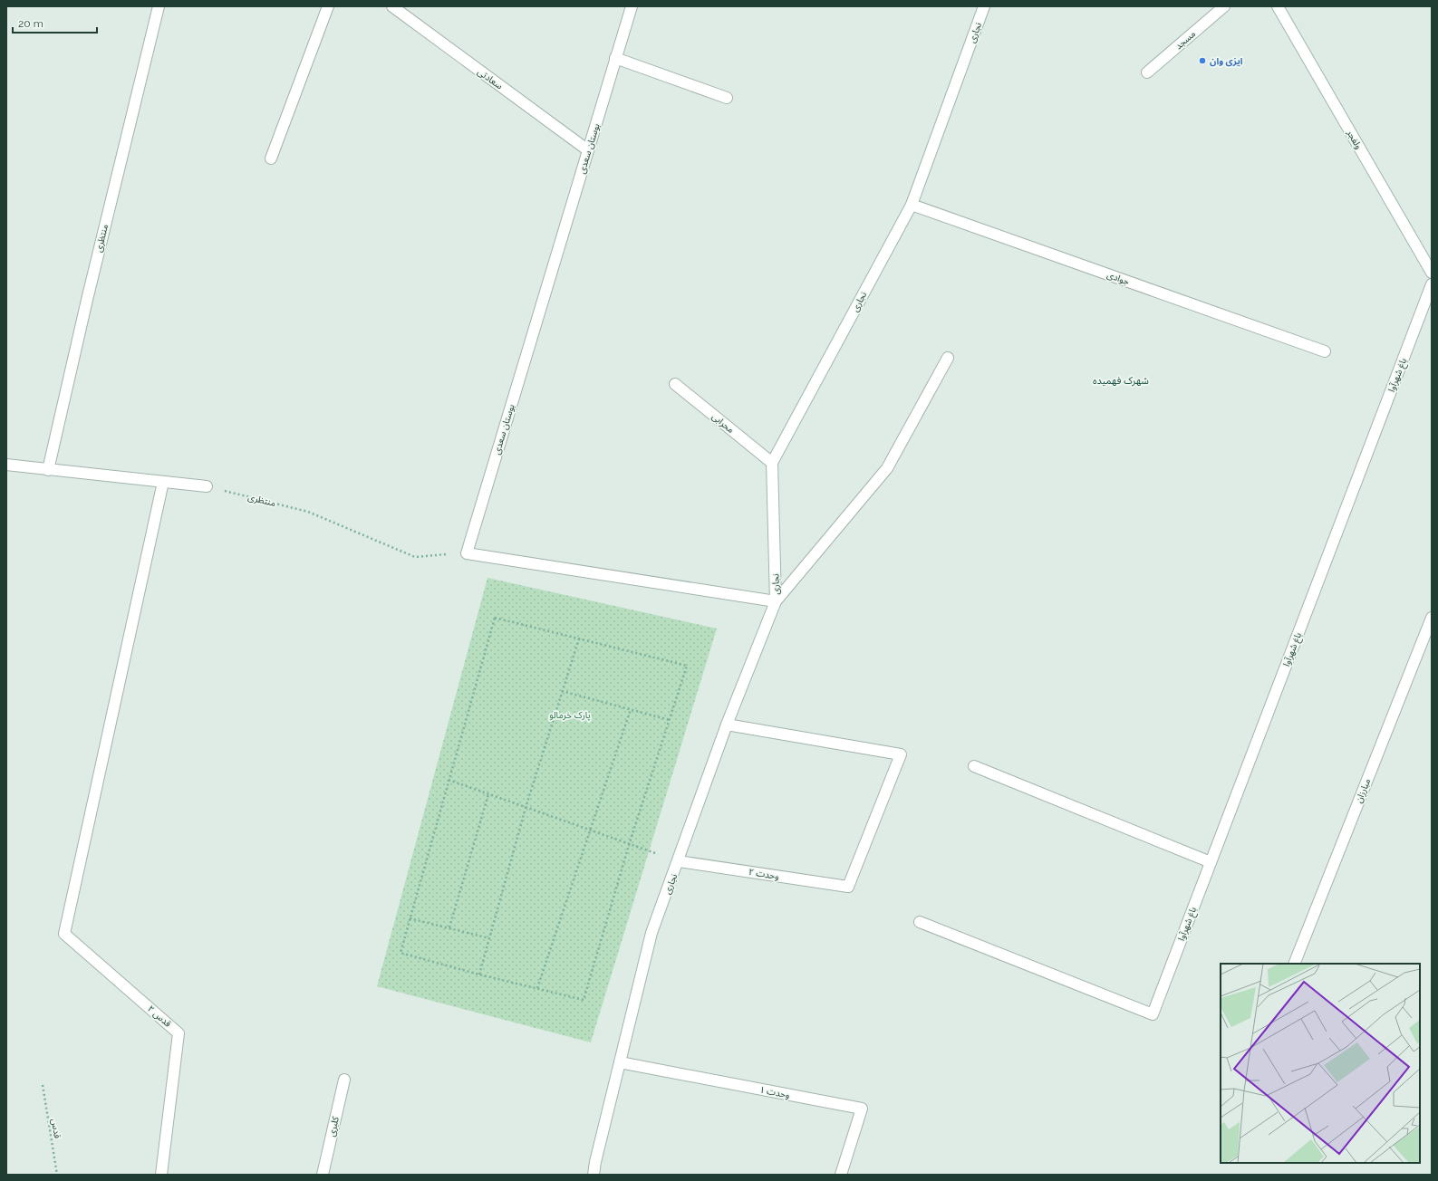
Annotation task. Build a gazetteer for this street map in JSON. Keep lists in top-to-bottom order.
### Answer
{
  "streets": {
    "street": [
      "نجاری",
      "مسجد",
      "سعادتی",
      "ولفجر",
      "بوستان سعدی",
      "منتظری",
      "جوادی",
      "باغ شهرآوا",
      "محرابی",
      "مبارزان",
      "وحدت ۲",
      "قدس ۲",
      "وحدت ۱",
      "کلبری"
    ],
    "path": ["قدس"]
  },
  "crossings": [
    ["نجاری", "جوادی"],
    ["نجاری", "محرابی"],
    ["نجاری", "وحدت ۲"],
    ["نجاری", "وحدت ۱"],
    ["سعادتی", "بوستان سعدی"],
    ["بوستان سعدی", "منتظری"]
  ],
  "districts": ["شهرک فهمیده"],
  "parks": ["پارک خرمالو"],
  "places": ["ایزی وان"],
  "scale_bar": "20 m"
}
